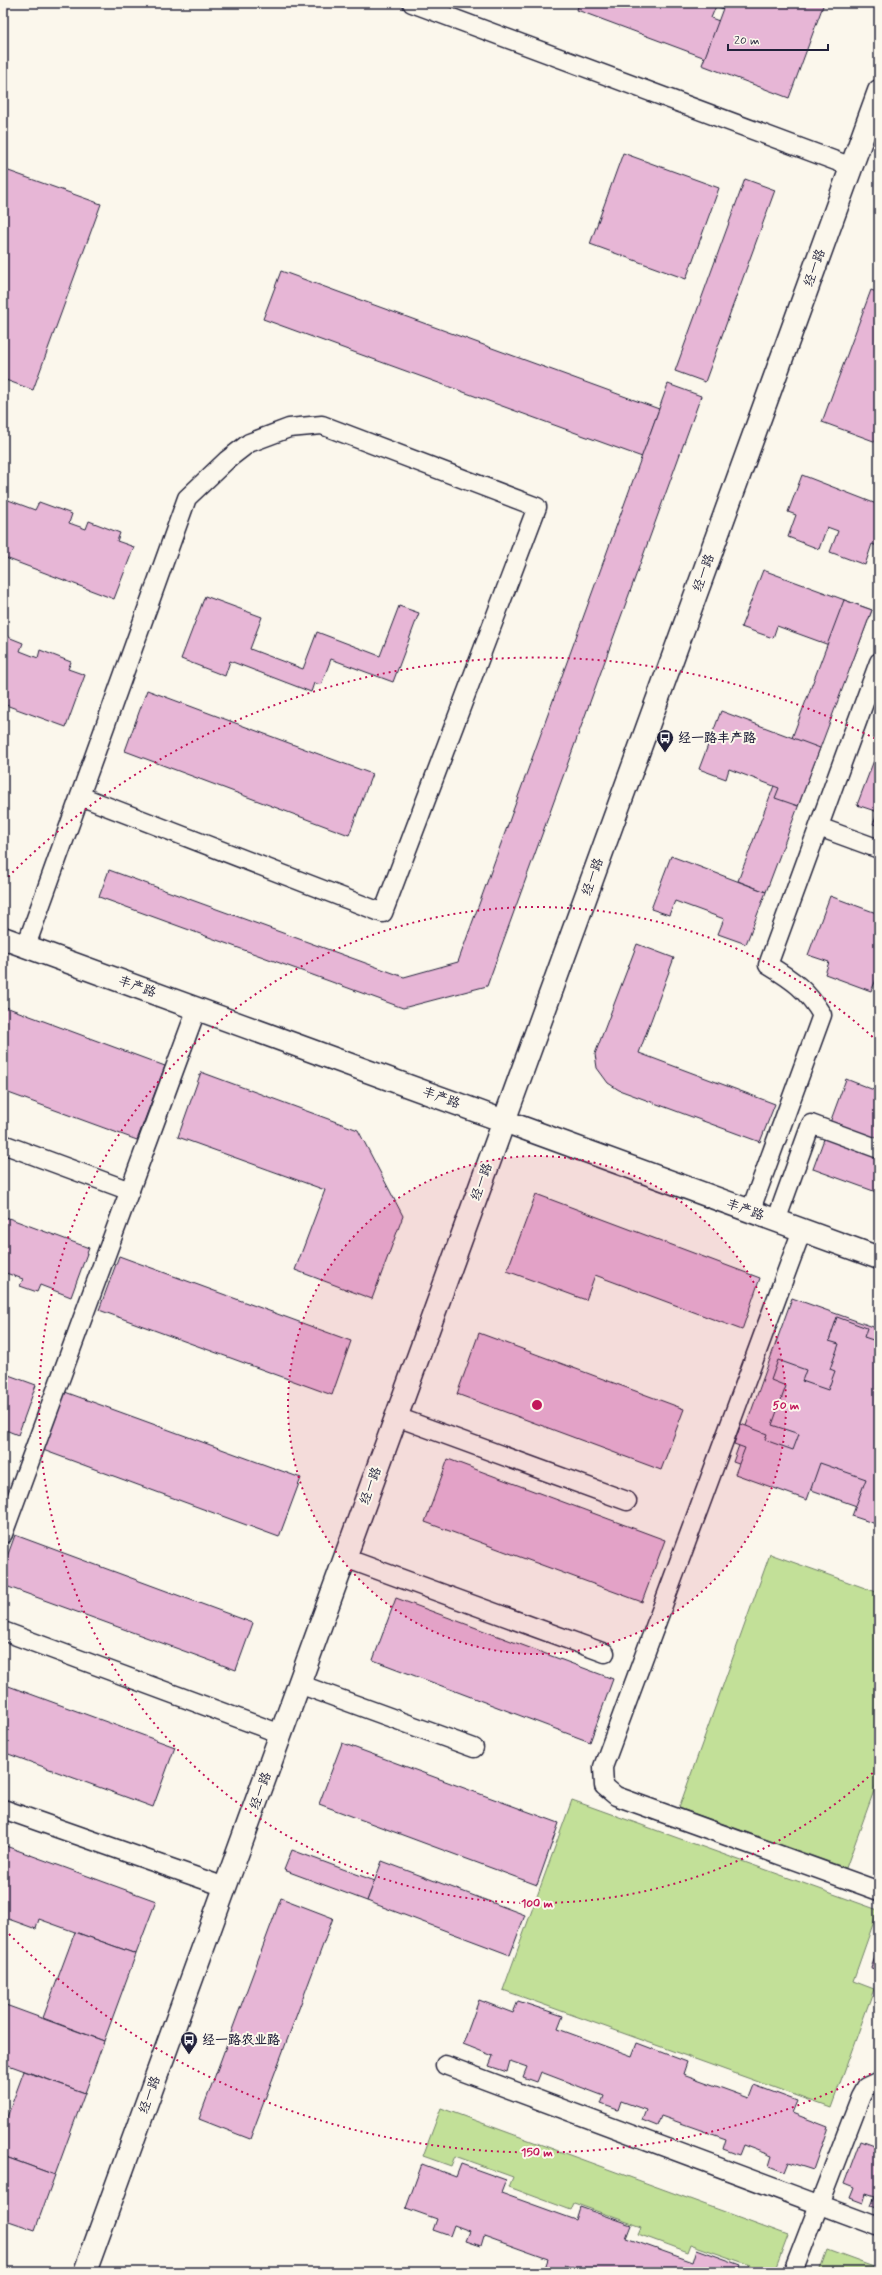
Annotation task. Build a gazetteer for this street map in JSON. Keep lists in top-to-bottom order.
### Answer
{
  "streets": {
    "street": ["经一路", "丰产路"]
  },
  "crossings": [
    ["经一路", "丰产路"]
  ],
  "places": {
    "bus stop": ["经一路丰产路", "经一路农业路"]
  },
  "scale_bar": "20 m",
  "rings": ["50 m", "100 m", "150 m"]
}
